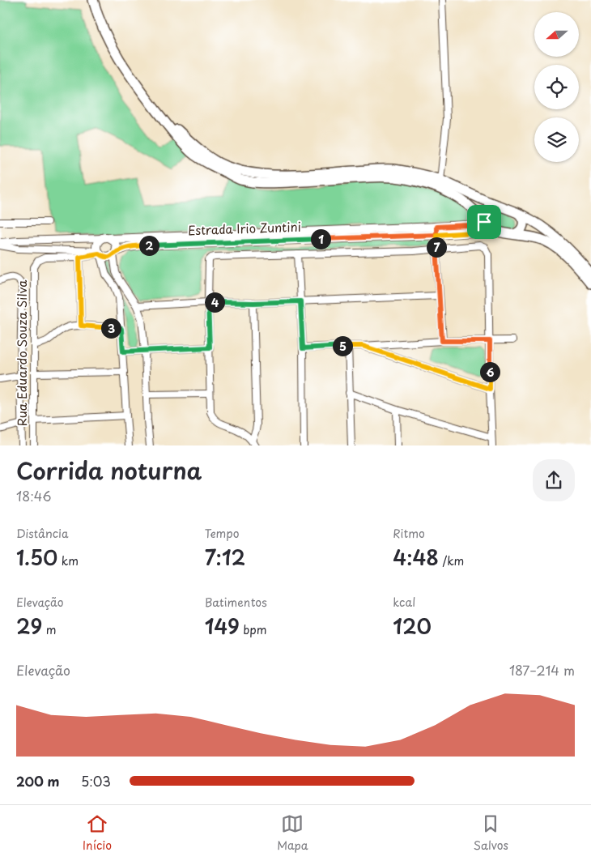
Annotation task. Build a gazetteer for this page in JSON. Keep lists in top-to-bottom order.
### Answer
{
  "streets": {
    "street": ["Estrada Irio Zuntini", "Rua Eduardo Souza Silva"]
  },
  "north": "left",
  "page": {
    "pins": [
      "1",
      "2",
      "7",
      "4",
      "3",
      "5",
      "6"
    ],
    "heading": ["Corrida noturna", "18:46"],
    "stats": [
      ["Distância", "1.50 km"],
      ["Tempo", "7:12"],
      ["Ritmo", "4:48 /km"],
      ["Elevação", "29 m"],
      ["Batimentos", "149 bpm"],
      ["kcal", "120"]
    ],
    "chart": ["Elevação", "187–214 m"],
    "list": [
      {
        "name": "200 m",
        "note": "5:03"
      }
    ],
    "tabs": ["Início", "Mapa", "Salvos"]
  }
}
